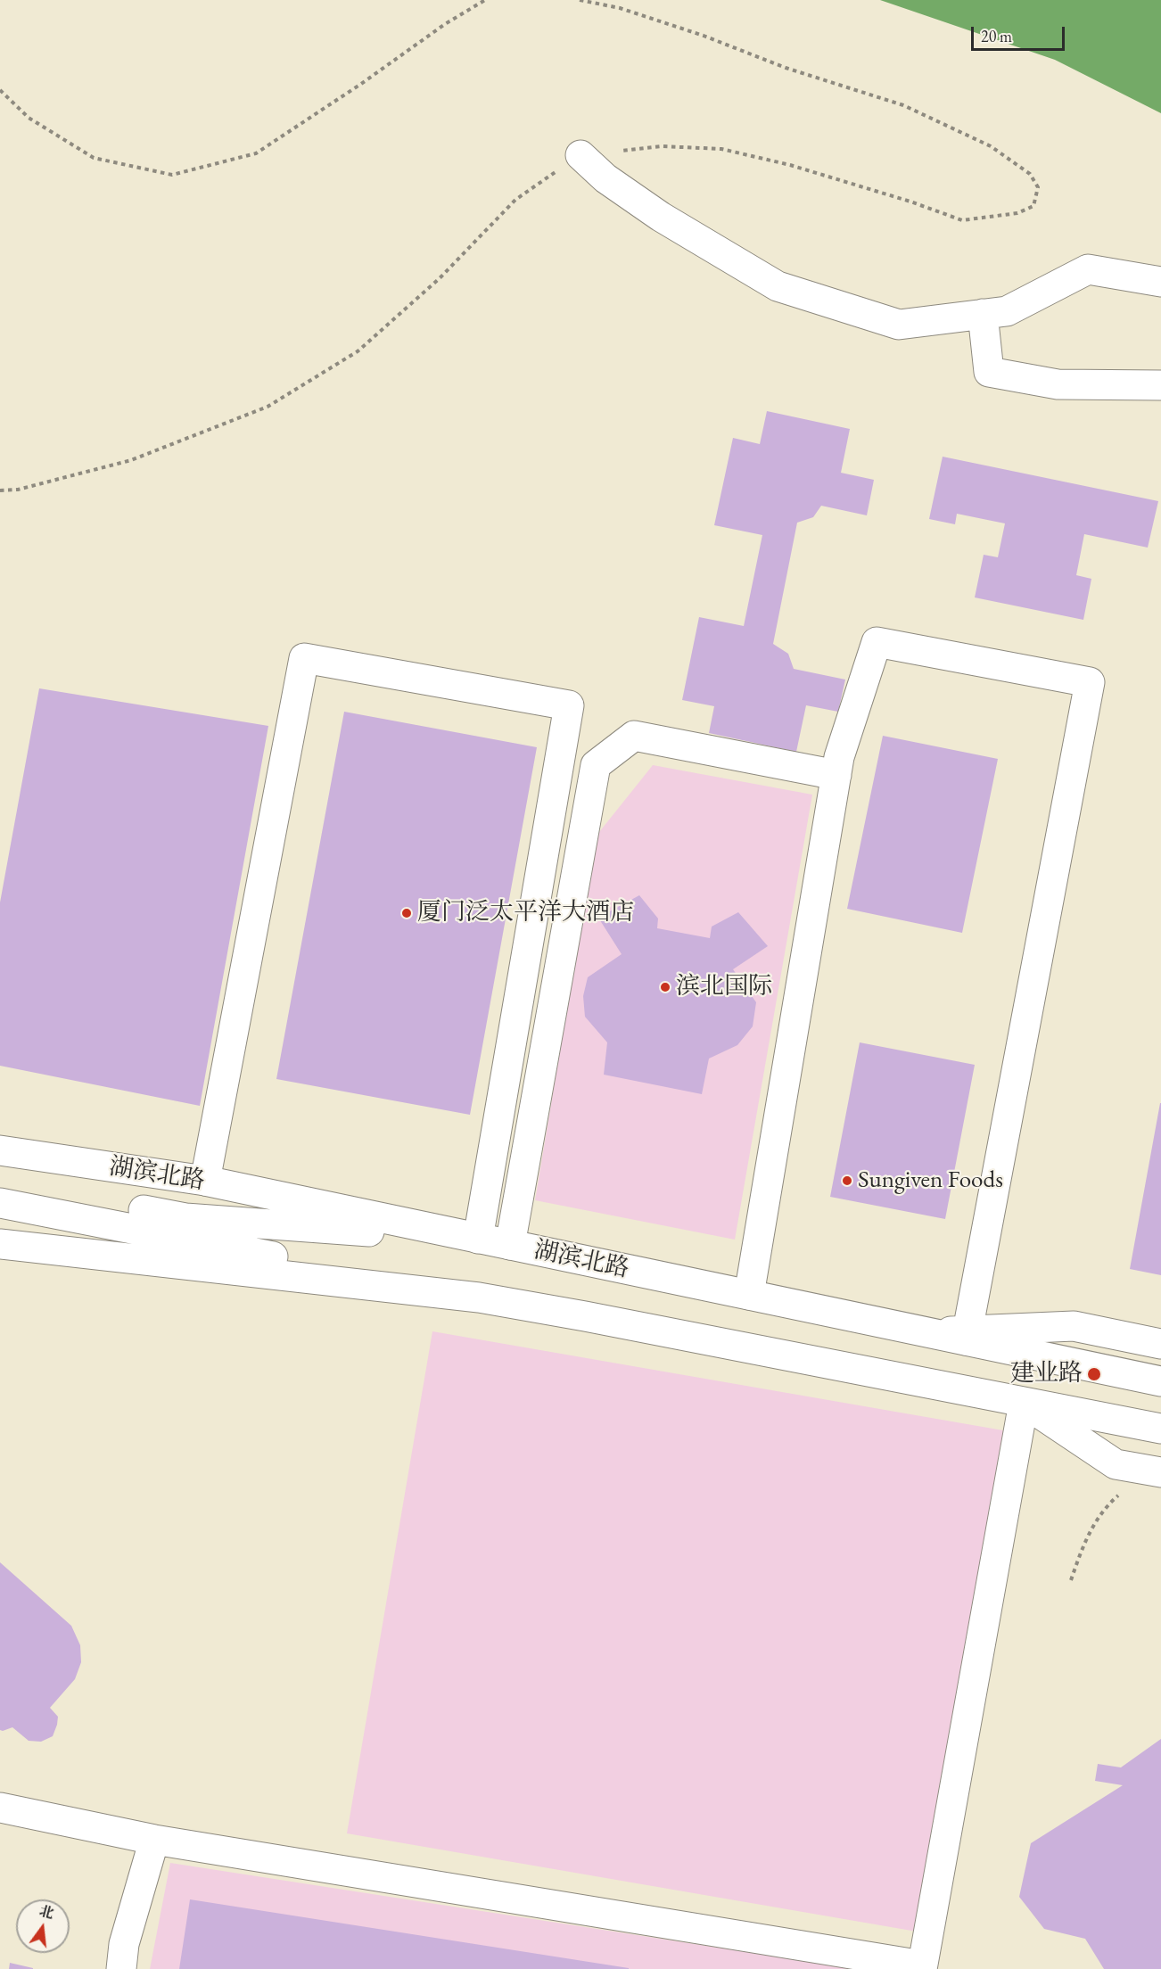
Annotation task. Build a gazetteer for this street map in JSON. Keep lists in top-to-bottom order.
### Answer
{
  "streets": {
    "street": ["湖滨北路"]
  },
  "places": [
    "厦门泛太平洋大酒店",
    "滨北国际",
    "Sungiven Foods",
    "建业路"
  ],
  "scale_bar": "20 m",
  "north": "top"
}
